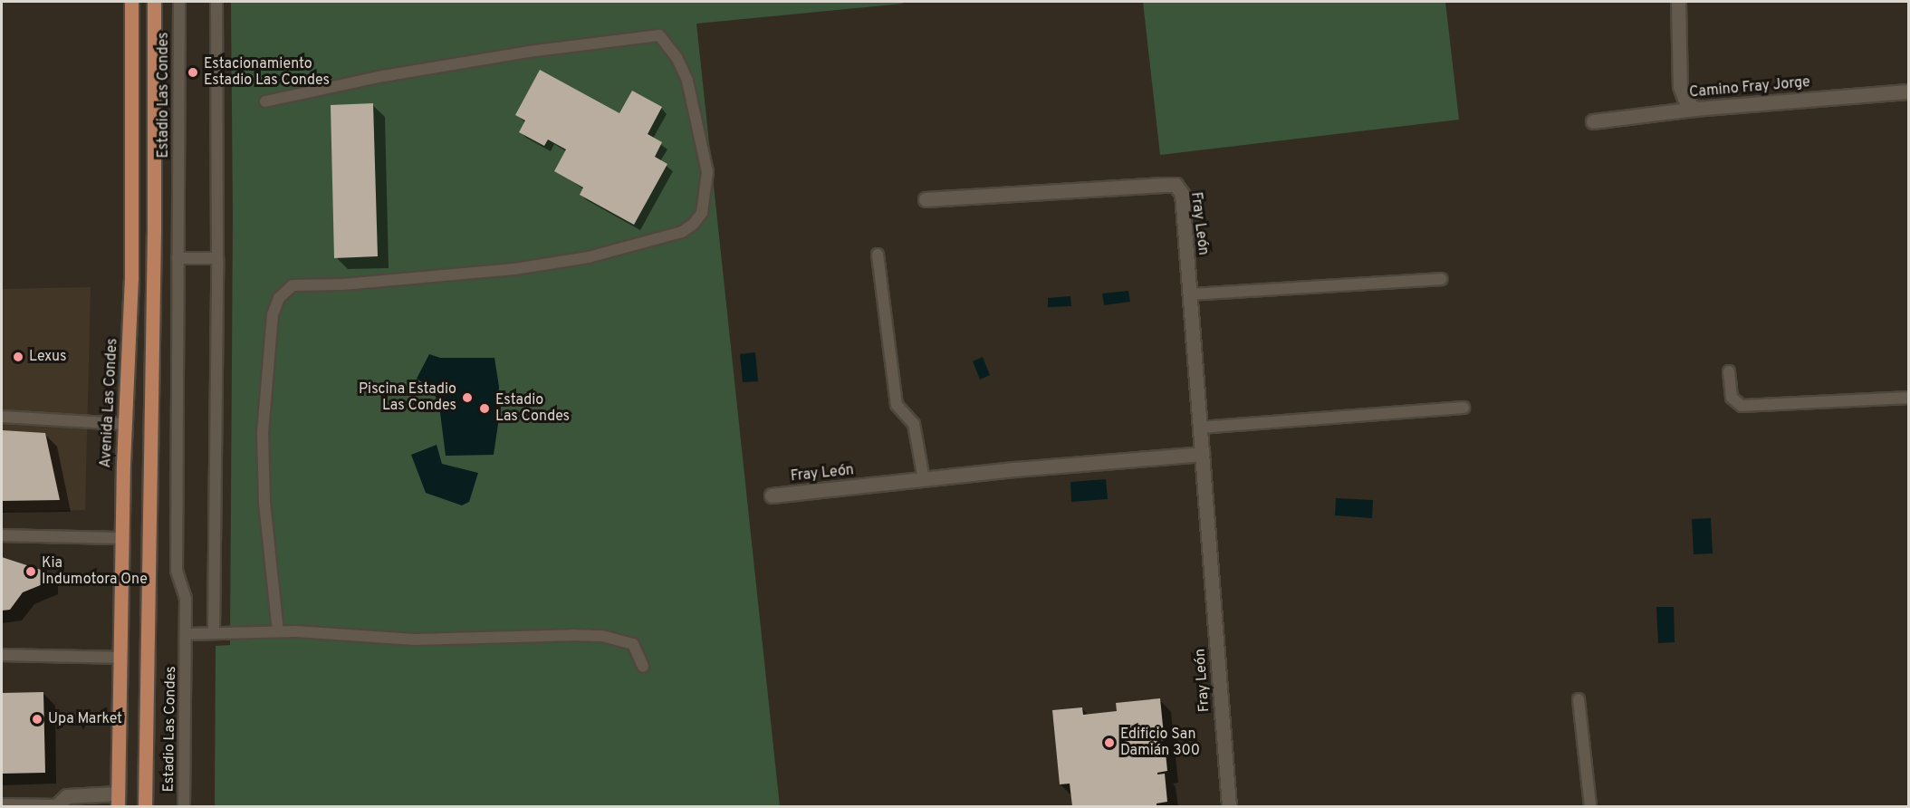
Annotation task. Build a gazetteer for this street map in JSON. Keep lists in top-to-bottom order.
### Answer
{
  "streets": {
    "main road": ["Avenida Las Condes"],
    "street": ["Camino Fray Jorge", "Fray León"],
    "lane": ["Estadio Las Condes"]
  },
  "places": [
    "Estacionamiento Estadio Las Condes",
    "Lexus",
    "Piscina Estadio Las Condes",
    "Estadio Las Condes",
    "Kia Indumotora One",
    "Upa Market",
    "Edificio San Damián 300"
  ]
}
